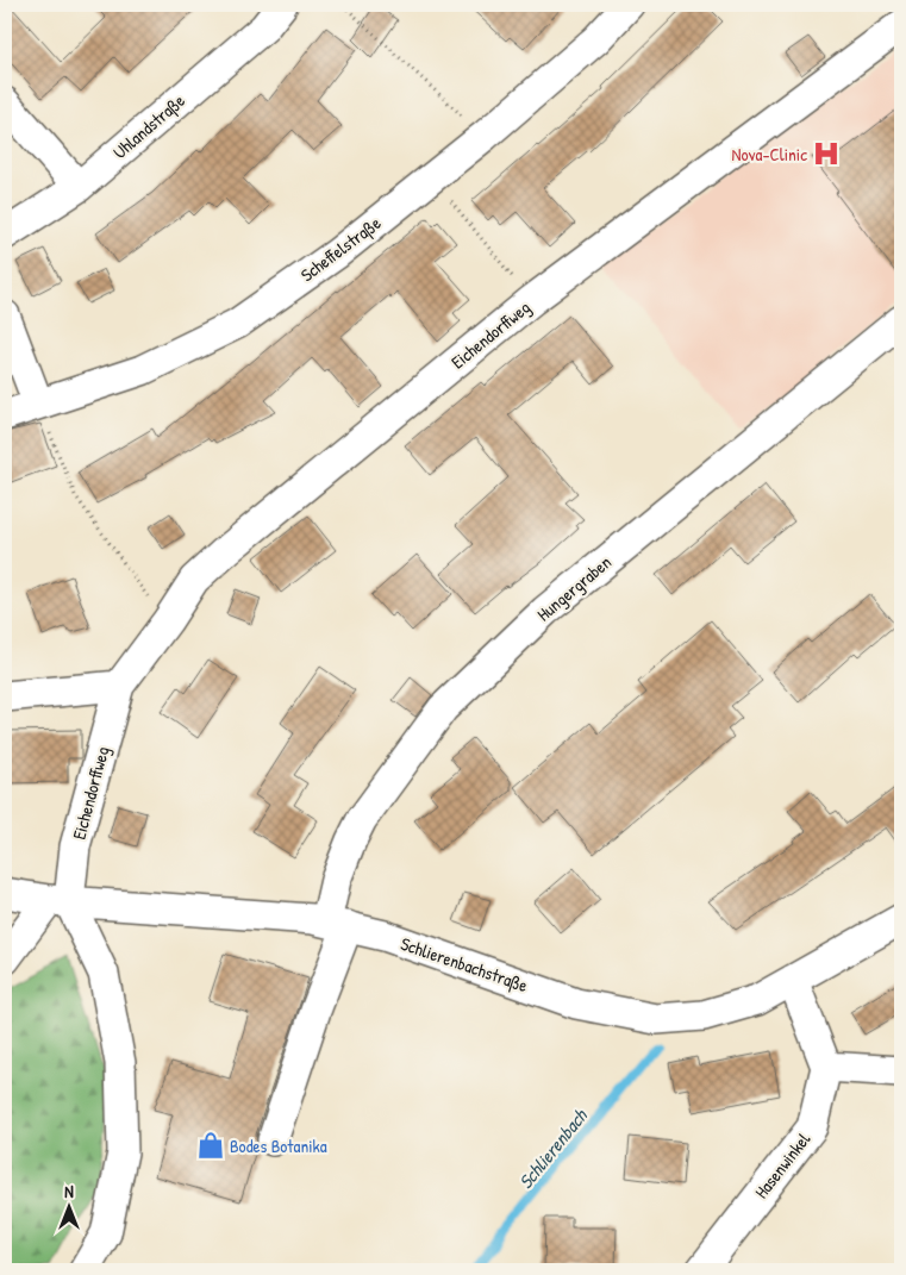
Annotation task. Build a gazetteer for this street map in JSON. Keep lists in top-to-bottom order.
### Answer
{
  "streets": {
    "street": [
      "Uhlandstraße",
      "Scheffelstraße",
      "Eichendorffweg",
      "Hungergraben",
      "Schlierenbachstraße",
      "Hasenwinkel"
    ]
  },
  "crossings": [
    ["Eichendorffweg", "Schlierenbachstraße"],
    ["Hungergraben", "Schlierenbachstraße"]
  ],
  "water": ["Schlierenbach"],
  "places": {
    "hospital": ["Nova-Clinic"],
    "shop": ["Bodes Botanika"]
  },
  "north": "top"
}
